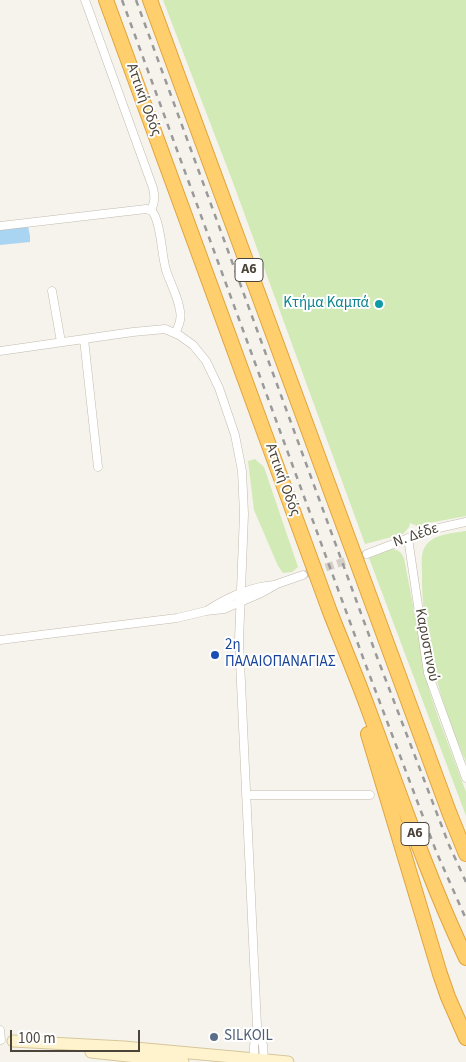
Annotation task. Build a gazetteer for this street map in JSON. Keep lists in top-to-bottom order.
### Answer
{
  "streets": {
    "highway": ["Αττική Οδός", "Α6"],
    "street": ["Ν. Δέδε", "Καρυστινού"]
  },
  "crossings": [
    ["Ν. Δέδε", "Καρυστινού"]
  ],
  "places": ["Kτήμα Καμπά", "2η ΠΑΛΑΙΟΠΑΝΑΓΙΑΣ", "SILKOIL"],
  "scale_bar": "100 m"
}
